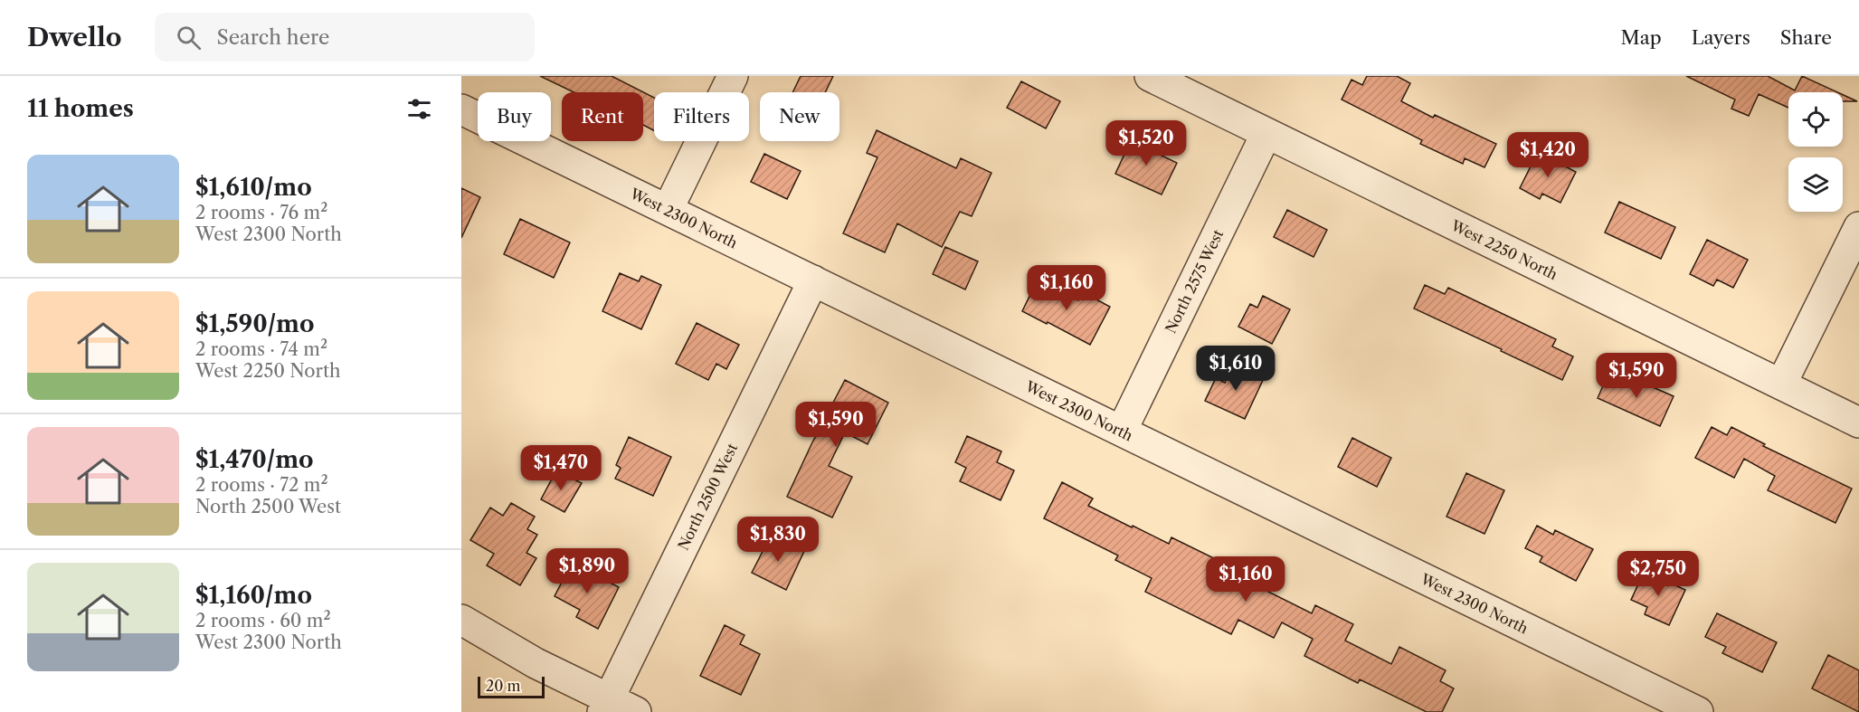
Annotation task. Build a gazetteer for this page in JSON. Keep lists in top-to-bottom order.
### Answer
{
  "streets": {
    "street": [
      "West 2300 North",
      "West 2250 North",
      "North 2575 West",
      "North 2500 West"
    ]
  },
  "crossings": [
    ["West 2300 North", "North 2575 West"],
    ["West 2300 North", "North 2500 West"],
    ["West 2250 North", "North 2575 West"]
  ],
  "scale_bar": "20 m",
  "page": {
    "header": "Dwello",
    "search": "Search here",
    "nav": ["Map", "Layers", "Share"],
    "heading": "11 homes",
    "chip": [
      "Buy",
      "Rent",
      "Filters",
      "New"
    ],
    "price": [
      "$1,520",
      "$1,420",
      "$1,160",
      "$1,610",
      "$1,590",
      "$1,590",
      "$1,470",
      "$1,830",
      "$1,890",
      "$2,750",
      "$1,160"
    ],
    "list": [
      {
        "name": "$1,610/mo",
        "note": "2 rooms · 76 m² · West 2300 North"
      },
      {
        "name": "$1,590/mo",
        "note": "2 rooms · 74 m² · West 2250 North"
      },
      {
        "name": "$1,470/mo",
        "note": "2 rooms · 72 m² · North 2500 West"
      },
      {
        "name": "$1,160/mo",
        "note": "2 rooms · 60 m² · West 2300 North"
      }
    ],
    "scale": "20 m"
  }
}
